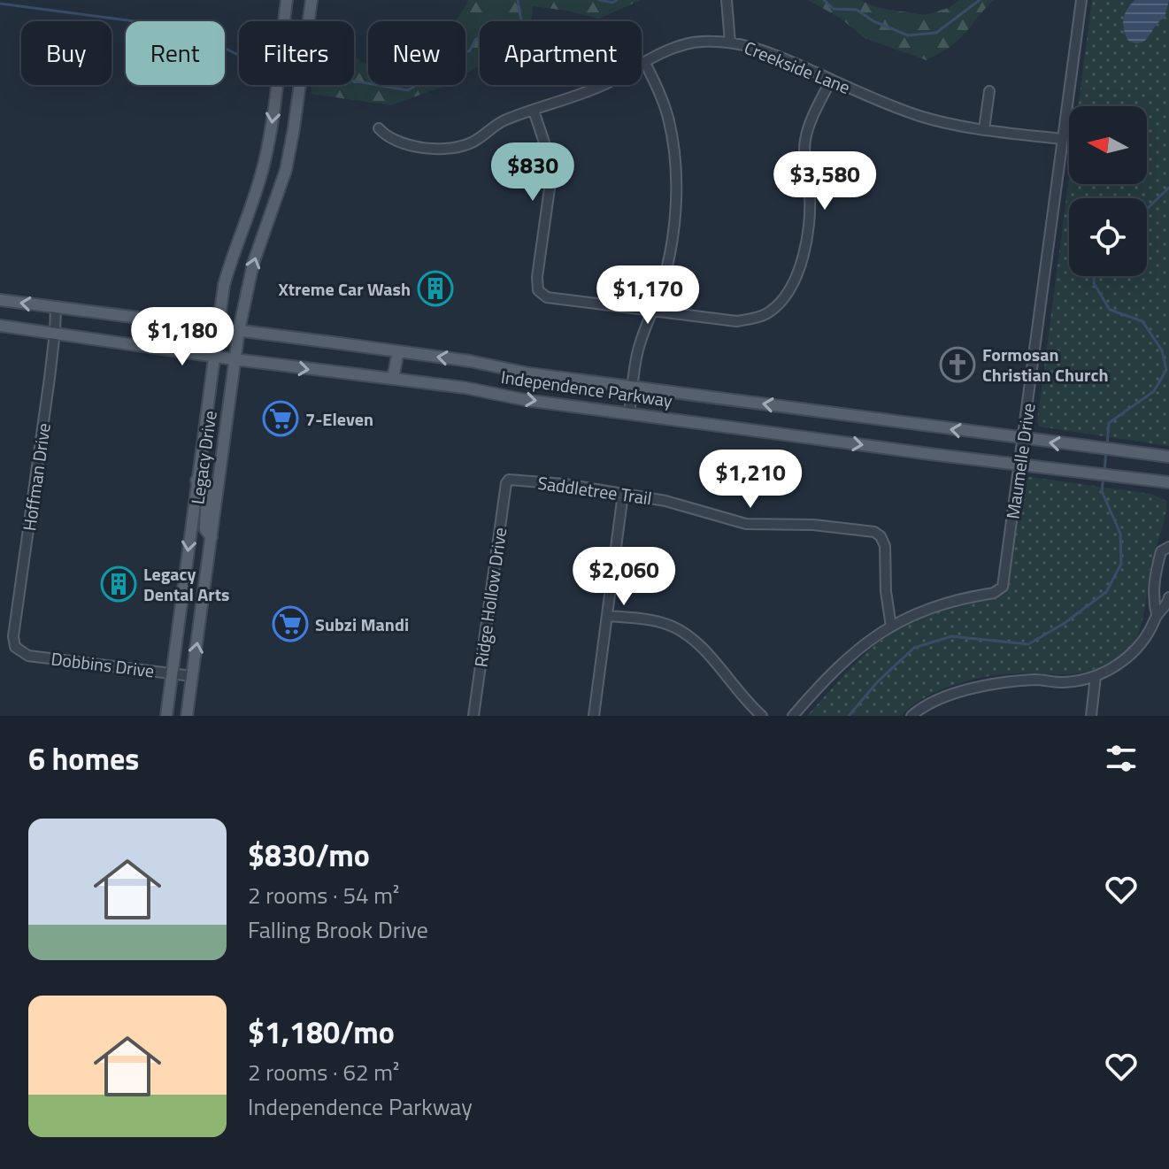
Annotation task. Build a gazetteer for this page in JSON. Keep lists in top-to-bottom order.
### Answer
{
  "streets": {
    "main road": ["Independence Parkway", "Legacy Drive"],
    "street": [
      "Creekside Lane",
      "Maumelle Drive",
      "Hoffman Drive",
      "Saddletree Trail",
      "Ridge Hollow Drive",
      "Dobbins Drive"
    ]
  },
  "crossings": [
    ["Creekside Lane", "Maumelle Drive"],
    ["Independence Parkway", "Legacy Drive"],
    ["Independence Parkway", "Maumelle Drive"],
    ["Independence Parkway", "Hoffman Drive"],
    ["Legacy Drive", "Dobbins Drive"],
    ["Maumelle Drive", "Saddletree Trail"],
    ["Hoffman Drive", "Dobbins Drive"],
    ["Saddletree Trail", "Ridge Hollow Drive"]
  ],
  "places": {
    "building": ["Xtreme Car Wash", "Legacy Dental Arts"],
    "church": ["Formosan Christian Church"],
    "supermarket": ["7-Eleven", "Subzi Mandi"]
  },
  "north": "left",
  "page": {
    "chip": [
      "Buy",
      "Rent",
      "Filters",
      "New",
      "Apartment"
    ],
    "price": [
      "$830",
      "$3,580",
      "$1,170",
      "$1,180",
      "$1,210",
      "$2,060"
    ],
    "heading": "6 homes",
    "list": [
      {
        "name": "$830/mo",
        "note": "2 rooms · 54 m² · Falling Brook Drive"
      },
      {
        "name": "$1,180/mo",
        "note": "2 rooms · 62 m² · Independence Parkway"
      }
    ]
  }
}
